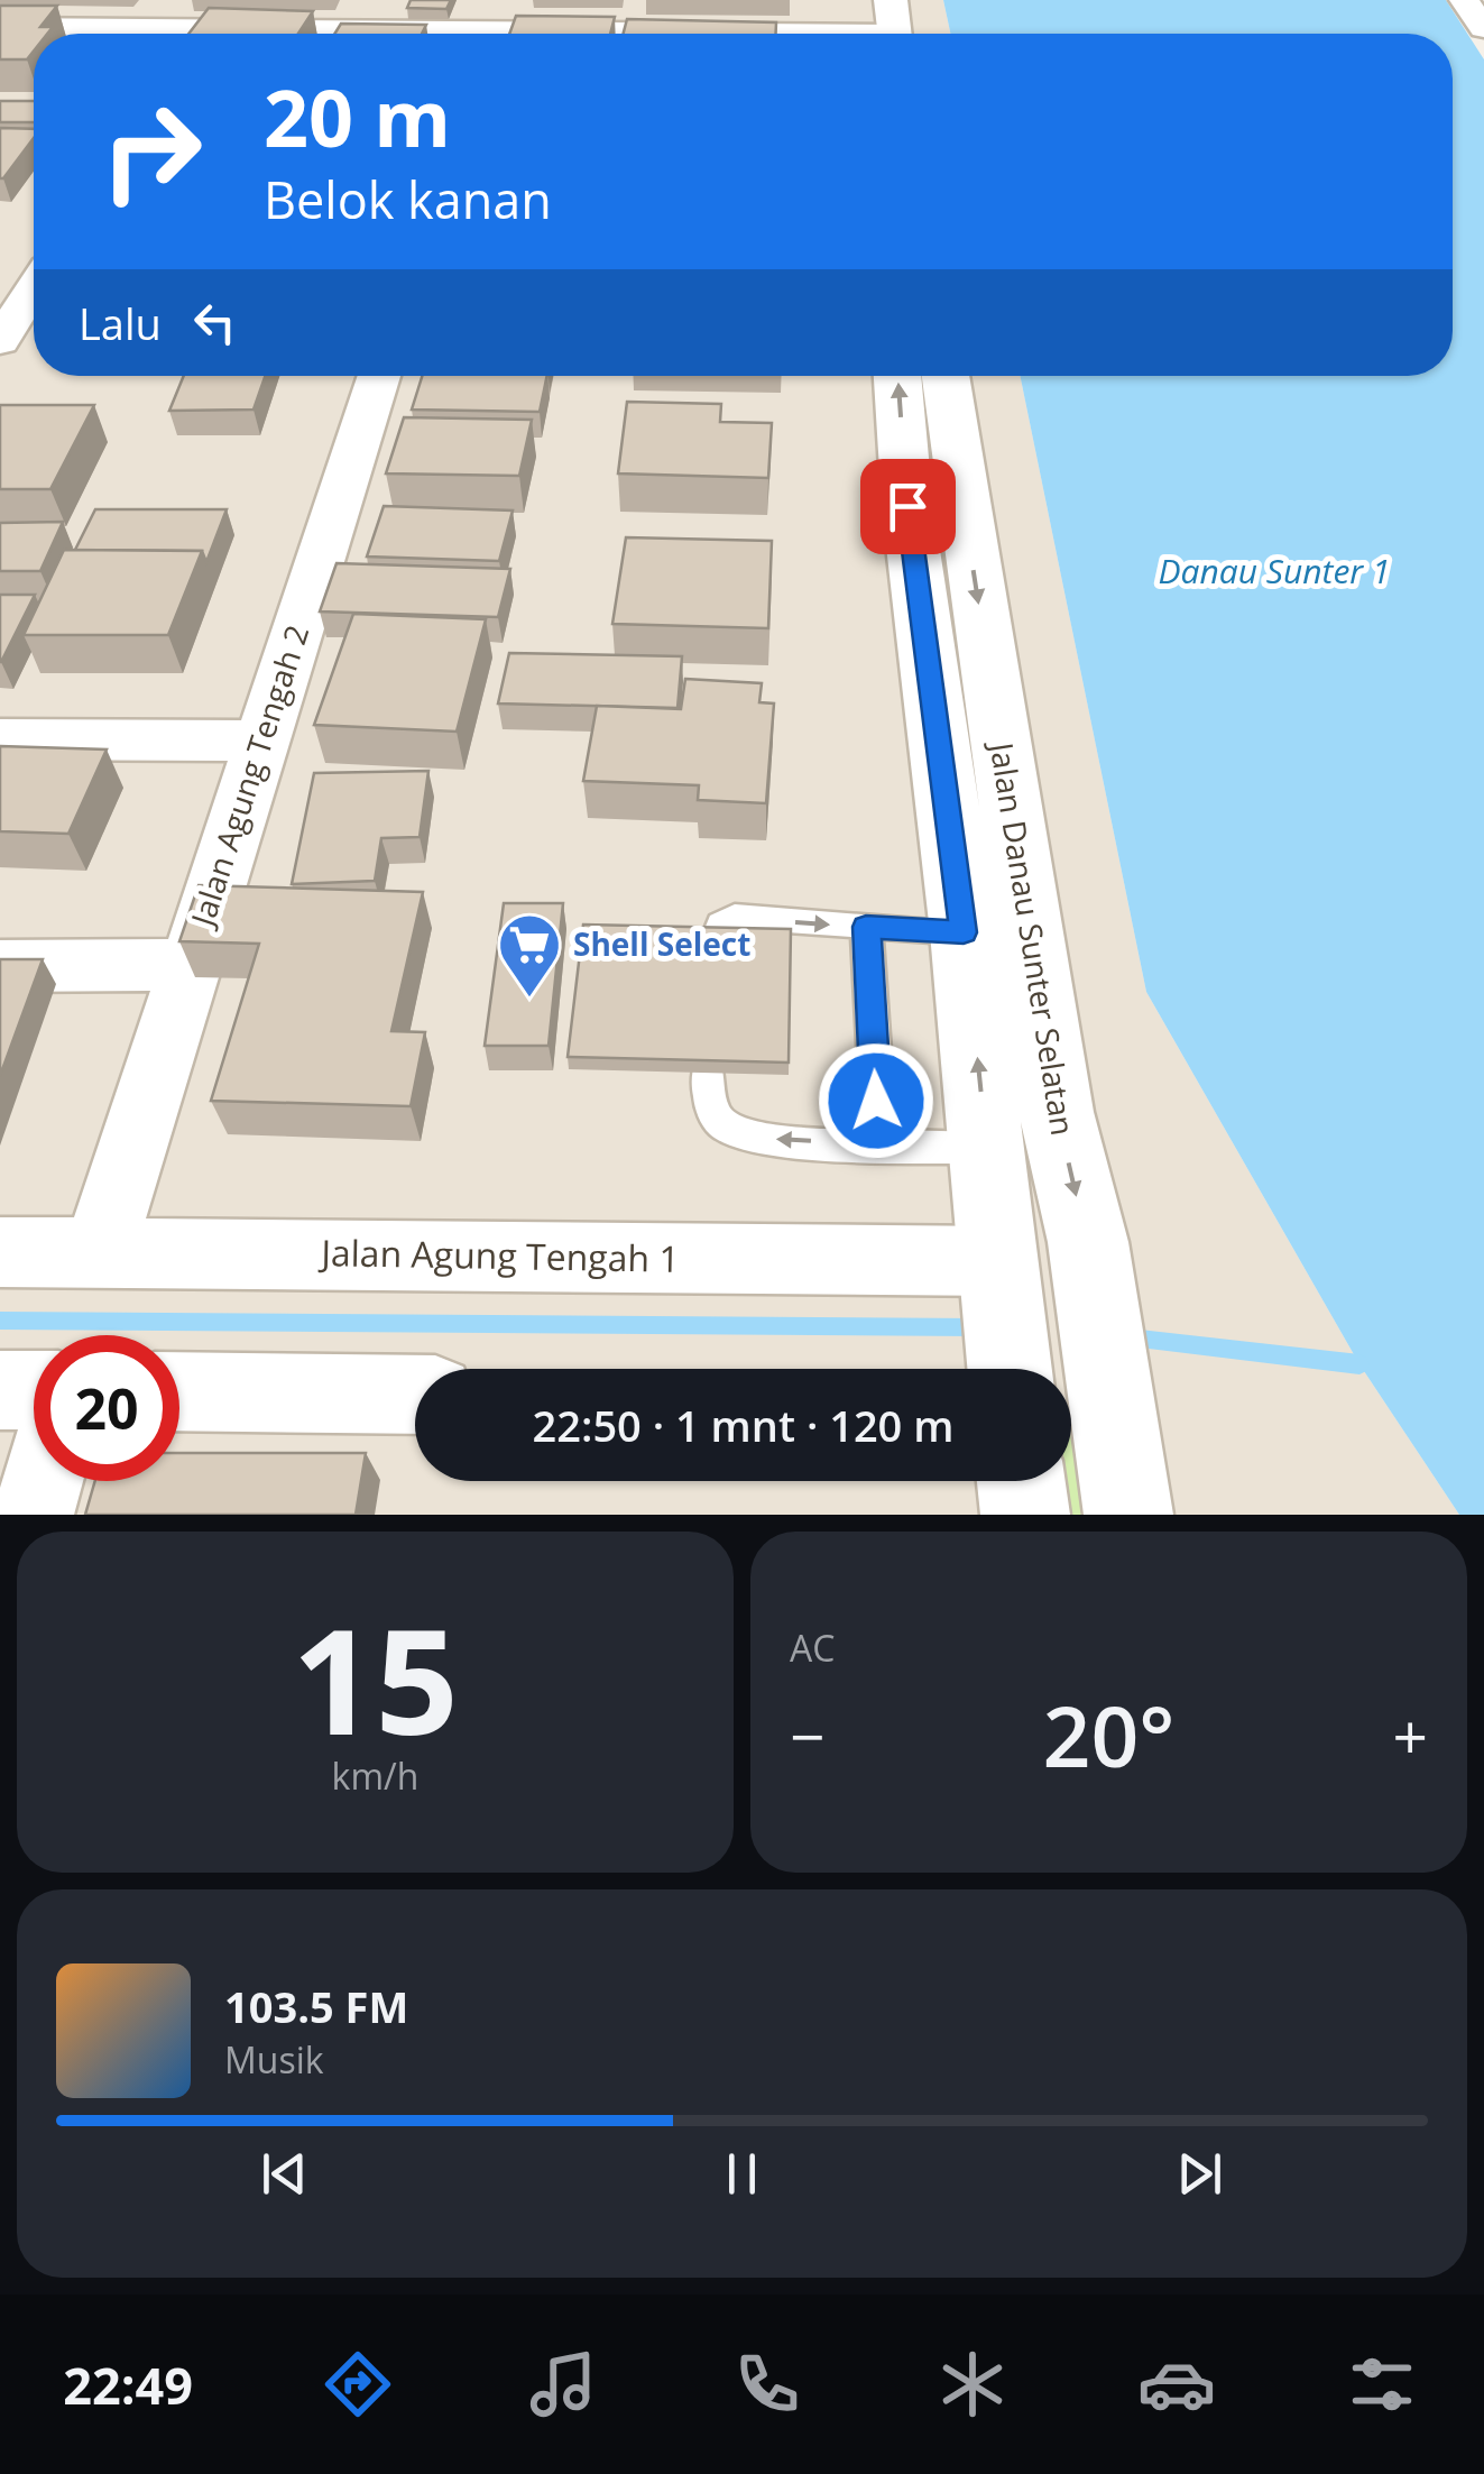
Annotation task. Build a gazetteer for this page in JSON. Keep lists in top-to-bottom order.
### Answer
{
  "streets": {
    "street": ["Jalan Agung Tengah 2", "Jalan Danau Sunter Selatan", "Jalan Agung Tengah 1"]
  },
  "crossings": [
    ["Jalan Agung Tengah 2", "Jalan Agung Tengah 1"],
    ["Jalan Danau Sunter Selatan", "Jalan Agung Tengah 1"]
  ],
  "water": ["Danau Sunter 1"],
  "places": {
    "supermarket": ["Shell Select"]
  },
  "page": {
    "turn": ["20 m", "Belok kanan"],
    "then": "Lalu",
    "limit": "20",
    "trip": "22:50 · 1 mnt · 120 m",
    "tile": [
      ["15", "km/h"],
      "AC"
    ],
    "heat": ["−", "20°", "+"],
    "song": ["103.5 FM", "Musik"],
    "tabs": "22:49"
  }
}
